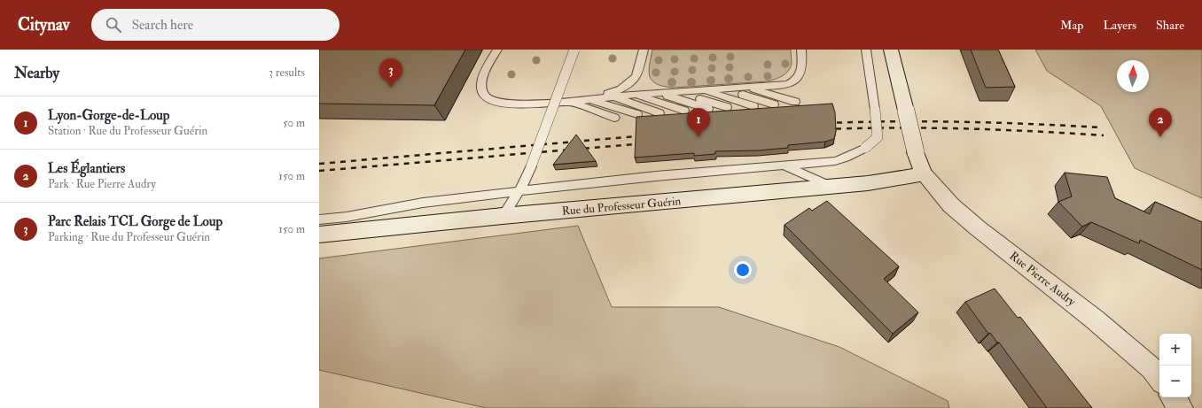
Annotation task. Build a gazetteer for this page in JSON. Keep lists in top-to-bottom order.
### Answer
{
  "streets": {
    "main road": ["Rue du Professeur Guérin", "Rue Pierre Audry"]
  },
  "crossings": [
    ["Rue du Professeur Guérin", "Rue Pierre Audry"]
  ],
  "north": "top",
  "page": {
    "header": "Citynav",
    "search": "Search here",
    "nav": ["Map", "Layers", "Share"],
    "heading": ["Nearby", "3 results"],
    "pins": ["3", "1", "2"],
    "list": [
      {
        "mark": "1",
        "name": "Lyon-Gorge-de-Loup",
        "note": "Station · Rue du Professeur Guérin",
        "value": "50 m"
      },
      {
        "mark": "2",
        "name": "Les Églantiers",
        "note": "Park · Rue Pierre Audry",
        "value": "150 m"
      },
      {
        "mark": "3",
        "name": "Parc Relais TCL Gorge de Loup",
        "note": "Parking · Rue du Professeur Guérin",
        "value": "150 m"
      }
    ],
    "map_buttons": ["+", "−"]
  }
}
